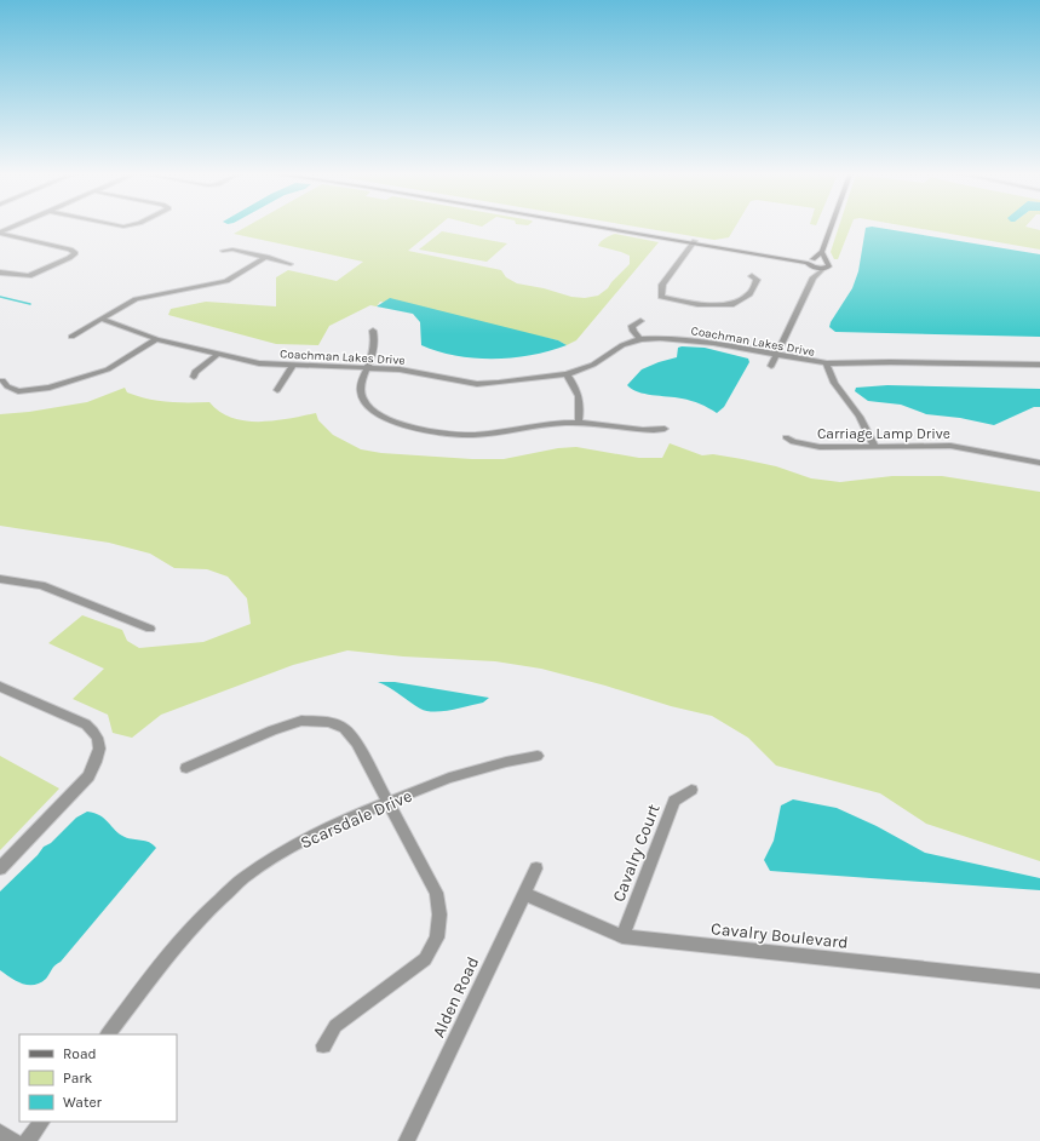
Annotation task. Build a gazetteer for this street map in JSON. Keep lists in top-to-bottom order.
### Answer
{
  "streets": {
    "street": [
      "Coachman Lakes Drive",
      "Carriage Lamp Drive",
      "Scarsdale Drive",
      "Cavalry Court",
      "Cavalry Boulevard",
      "Alden Road"
    ]
  },
  "crossings": [
    ["Cavalry Court", "Cavalry Boulevard"],
    ["Cavalry Boulevard", "Alden Road"]
  ],
  "legend": ["Road", "Park", "Water"]
}
